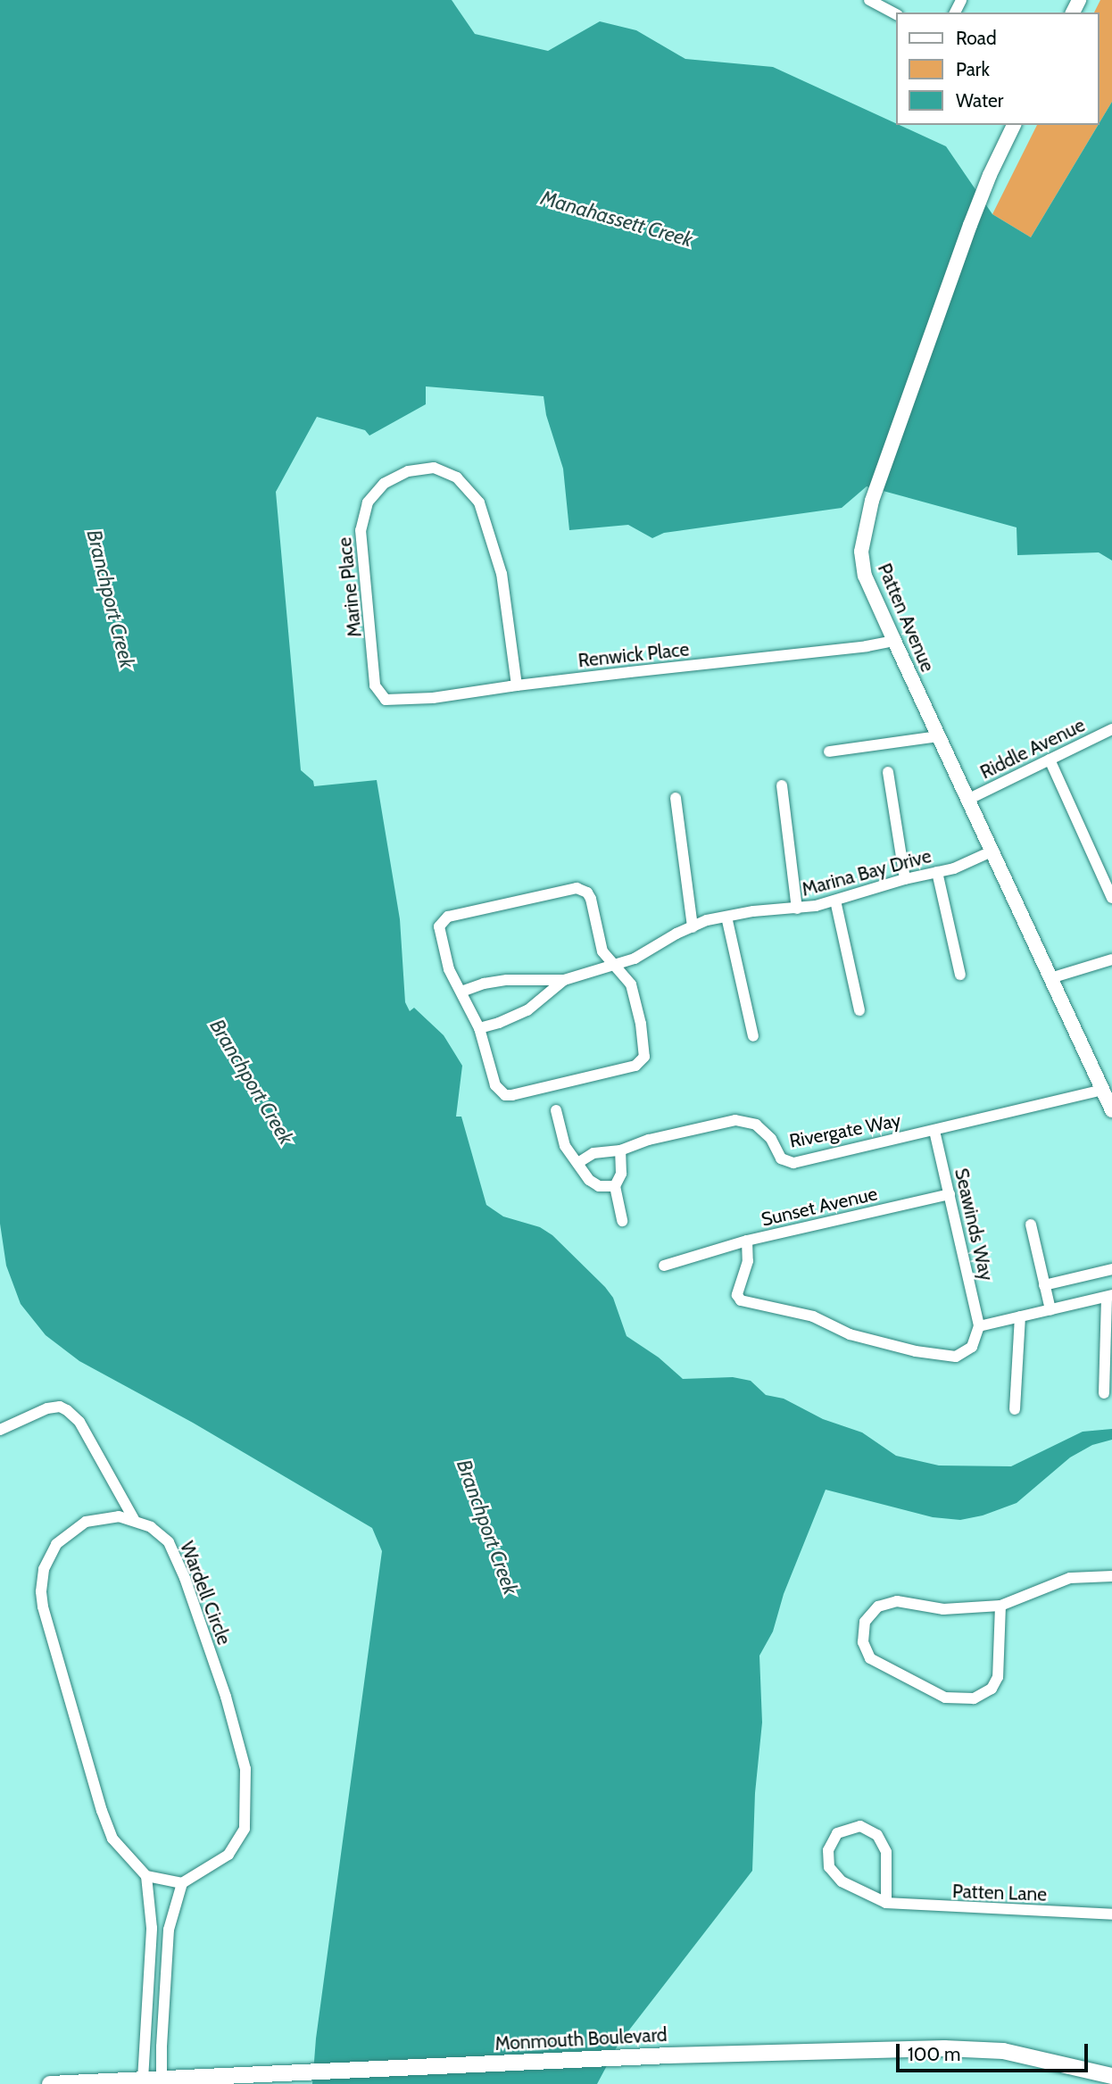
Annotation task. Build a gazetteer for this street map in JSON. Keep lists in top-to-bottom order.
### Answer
{
  "streets": {
    "main road": ["Monmouth Boulevard"],
    "street": [
      "Marine Place",
      "Patten Avenue",
      "Renwick Place",
      "Riddle Avenue",
      "Marina Bay Drive",
      "Rivergate Way",
      "Sunset Avenue",
      "Seawinds Way",
      "Wardell Circle",
      "Patten Lane"
    ]
  },
  "crossings": [
    ["Marine Place", "Renwick Place"],
    ["Patten Avenue", "Renwick Place"],
    ["Patten Avenue", "Riddle Avenue"],
    ["Patten Avenue", "Marina Bay Drive"],
    ["Patten Avenue", "Rivergate Way"],
    ["Rivergate Way", "Seawinds Way"],
    ["Sunset Avenue", "Seawinds Way"]
  ],
  "water": ["Manahassett Creek", "Branchport Creek"],
  "legend": ["Road", "Park", "Water"],
  "scale_bar": "100 m"
}
